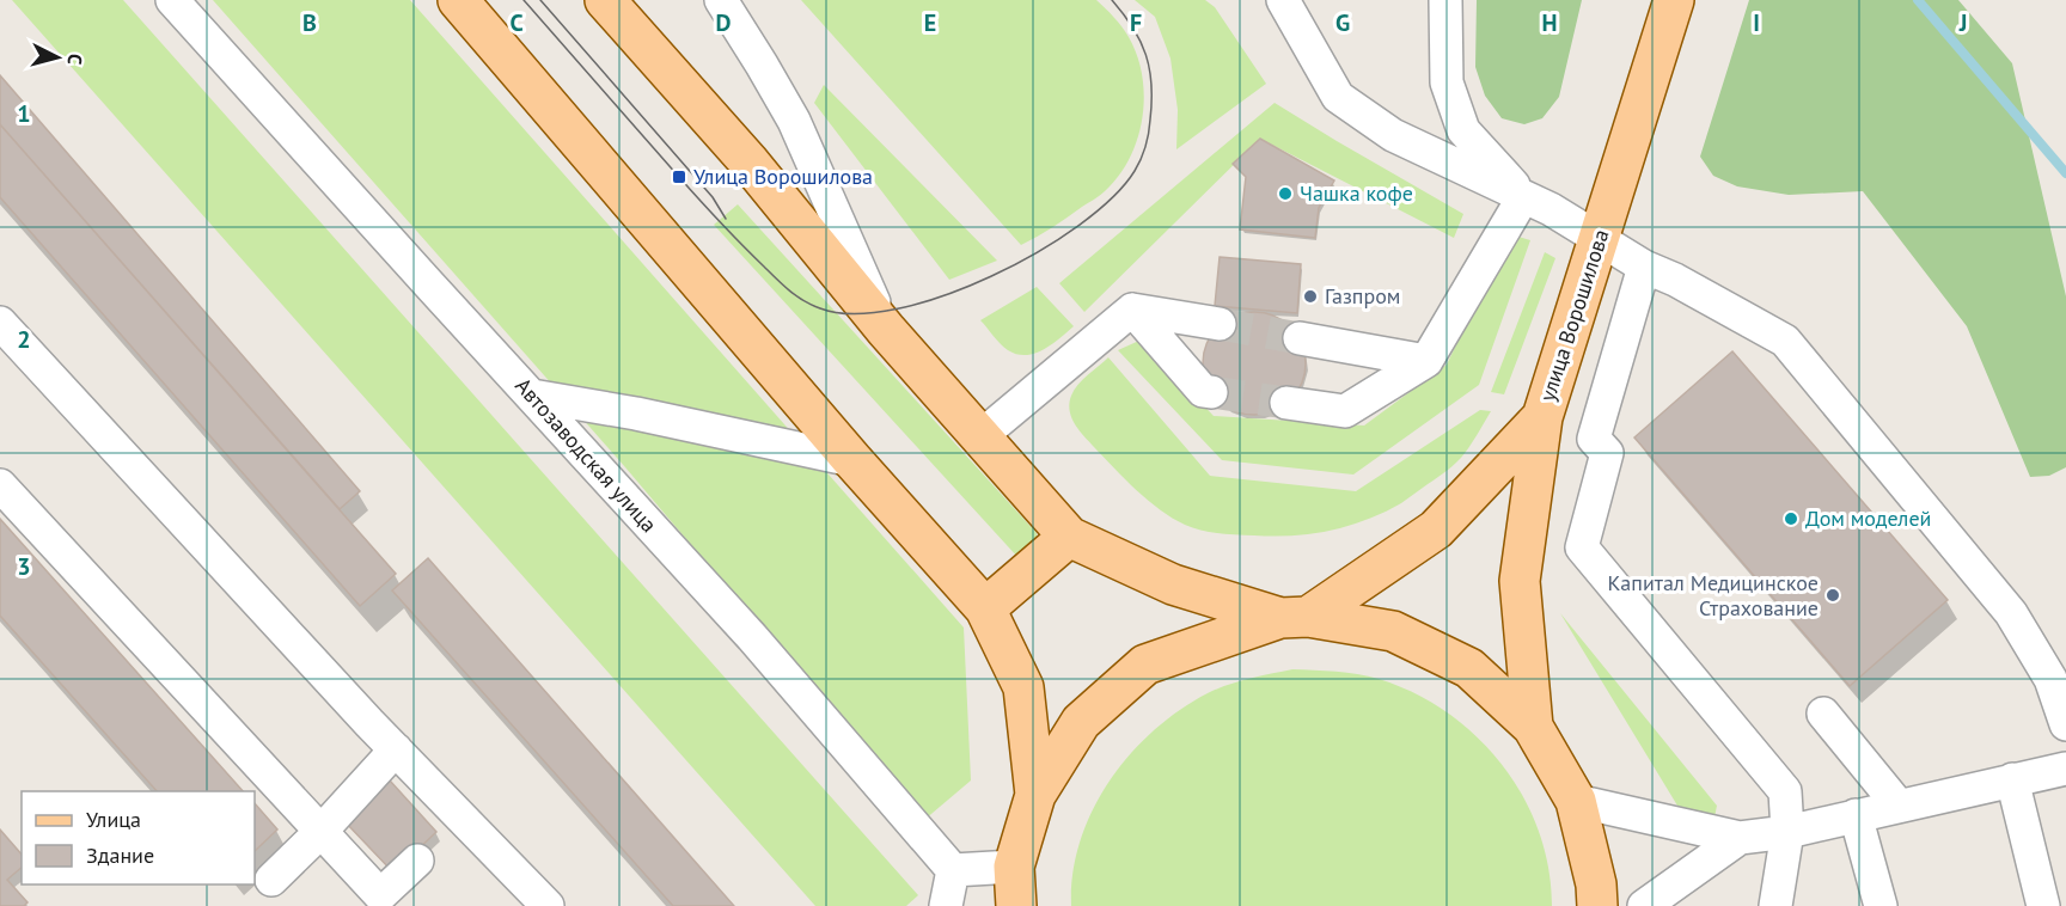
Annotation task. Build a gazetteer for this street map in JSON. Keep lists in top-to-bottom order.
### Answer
{
  "streets": {
    "main road": ["улица Ворошилова"],
    "street": ["Автозаводская улица"]
  },
  "places": {
    "transit": ["Улица Ворошилова"],
    "other": [
      "Чашка кофе",
      "Газпром",
      "Дом моделей",
      "Капитал Медицинское Страхование"
    ]
  },
  "legend": ["Улица", "Здание"],
  "north": "right",
  "grid": {
    "columns": [
      "B",
      "C",
      "D",
      "E",
      "F",
      "G",
      "H",
      "I",
      "J"
    ],
    "rows": ["1", "2", "3"]
  }
}
